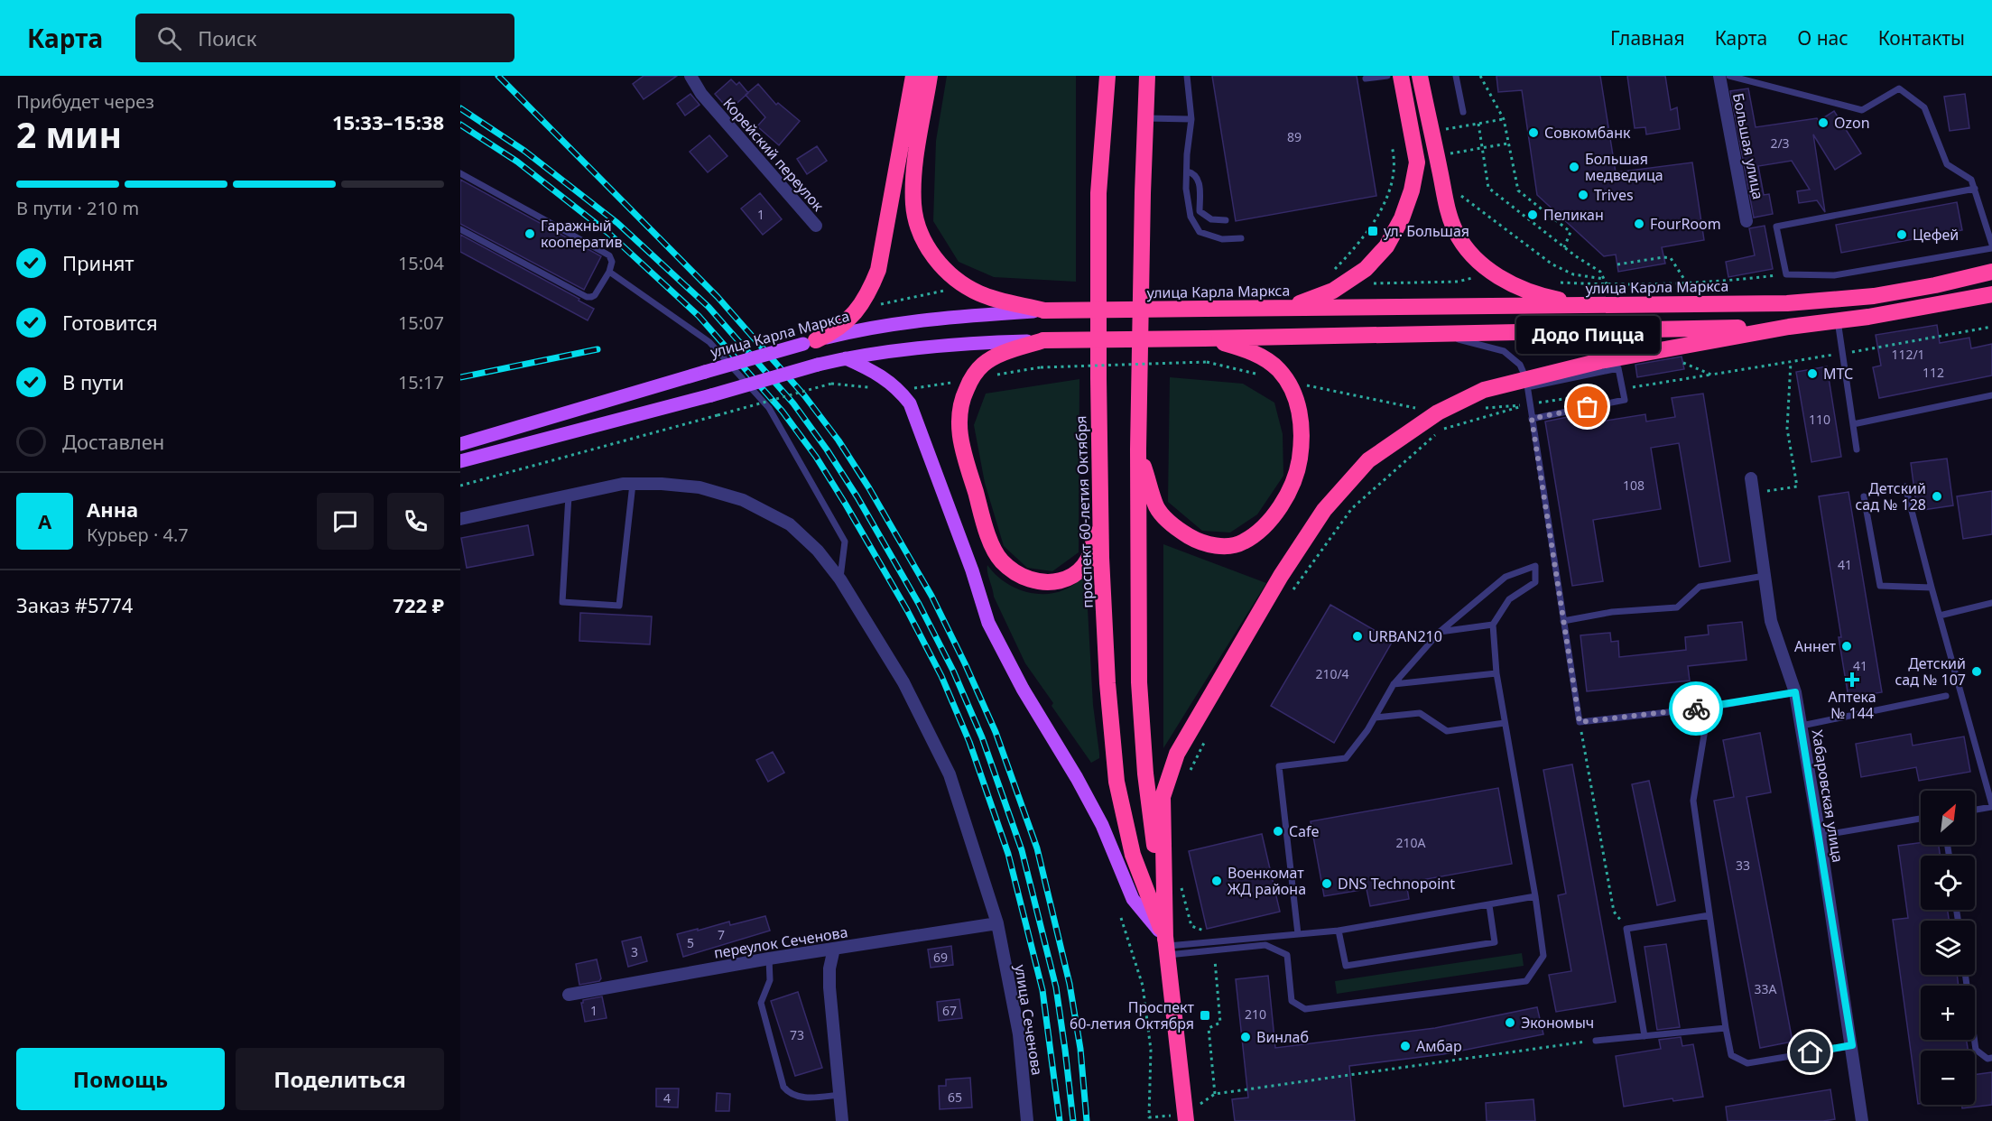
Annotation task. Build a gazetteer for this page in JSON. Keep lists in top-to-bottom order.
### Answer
{
  "streets": {
    "highway": ["улица Карла Маркса", "проспект 60-летия Октября"],
    "street": [
      "Большая улица",
      "Корейский переулок",
      "Хабаровская улица",
      "переулок Сеченова",
      "улица Сеченова"
    ]
  },
  "crossings": [
    ["переулок Сеченова", "улица Сеченова"]
  ],
  "places": {
    "other": [
      "Ozon",
      "Совкомбанк",
      "Большая медведица",
      "Trives",
      "Пеликан",
      "FourRoom",
      "Гаражный кооператив",
      "Цефей",
      "МТС",
      "Додо Пицца",
      "Детский сад № 128",
      "URBAN210",
      "Аннет",
      "Детский сад № 107",
      "Cafe",
      "Военкомат ЖД района",
      "DNS Technopoint",
      "Экономыч",
      "Винлаб",
      "Амбар"
    ],
    "transit": ["ул. Большая", "Проспект 60-летия Октября"],
    "health": ["Аптека № 144"]
  },
  "house_numbers": [
    "89",
    "2/3",
    "1",
    "112/1",
    "112",
    "110",
    "108",
    "41",
    "41",
    "210/4",
    "210А",
    "33",
    "7",
    "5",
    "3",
    "69",
    "33А",
    "1",
    "67",
    "210",
    "73",
    "65",
    "4"
  ],
  "north": "top right",
  "page": {
    "header": "Карта",
    "search": "Поиск",
    "nav": [
      "Главная",
      "Карта",
      "О нас",
      "Контакты"
    ],
    "heading": ["2 мин", "Прибудет через", "15:33–15:38"],
    "panel": [
      "Анна",
      "Курьер · 4.7",
      "Заказ #5774",
      "722 ₽"
    ],
    "bar": "В пути · 210 m",
    "list": [
      ["Принят", "15:04"],
      ["Готовится", "15:07"],
      ["В пути", "15:17"],
      "Доставлен"
    ],
    "bubble": "Додо Пицца",
    "round": "А",
    "map_buttons": ["+", "−"],
    "buttons": ["Помощь", "Поделиться"]
  }
}
